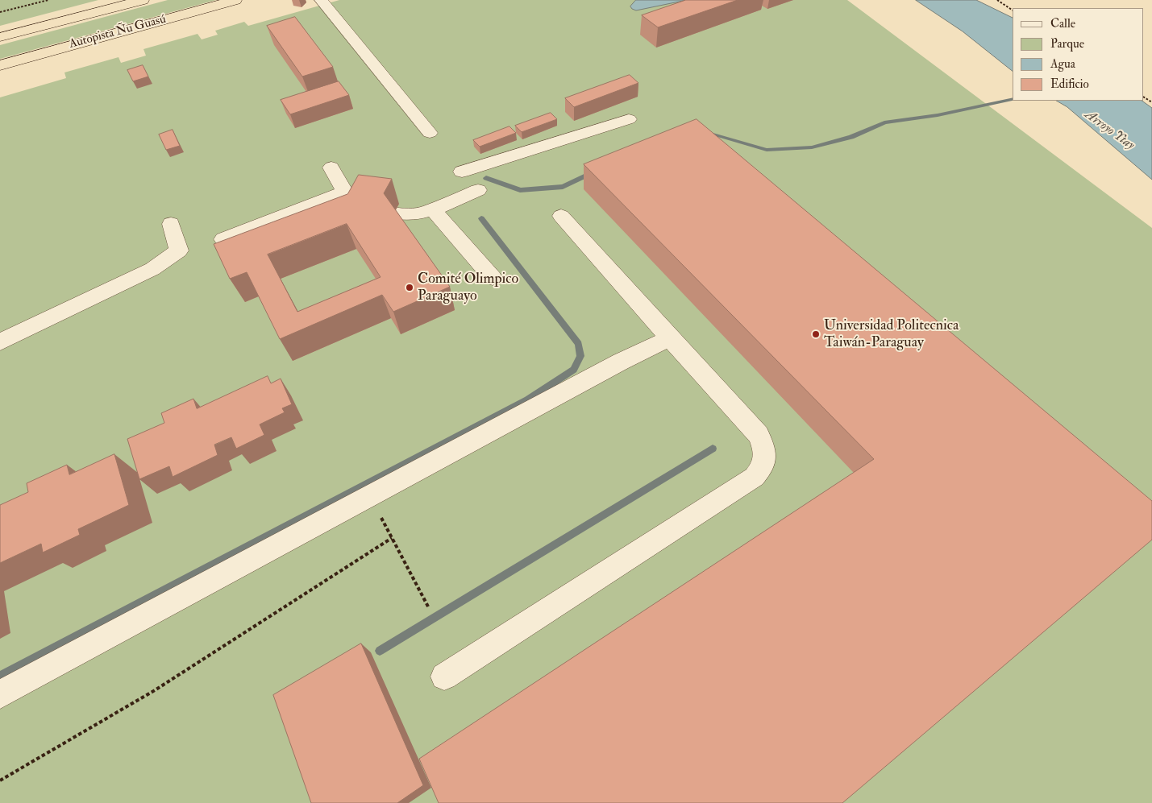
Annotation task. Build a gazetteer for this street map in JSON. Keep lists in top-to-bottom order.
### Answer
{
  "streets": {
    "highway": ["Autopista Ñu Guasú"]
  },
  "water": ["Arroyo Ytay"],
  "places": ["Comité Olimpico Paraguayo", "Universidad Politecnica Taiwán-Paraguay"],
  "legend": [
    "Calle",
    "Parque",
    "Agua",
    "Edificio"
  ]
}
